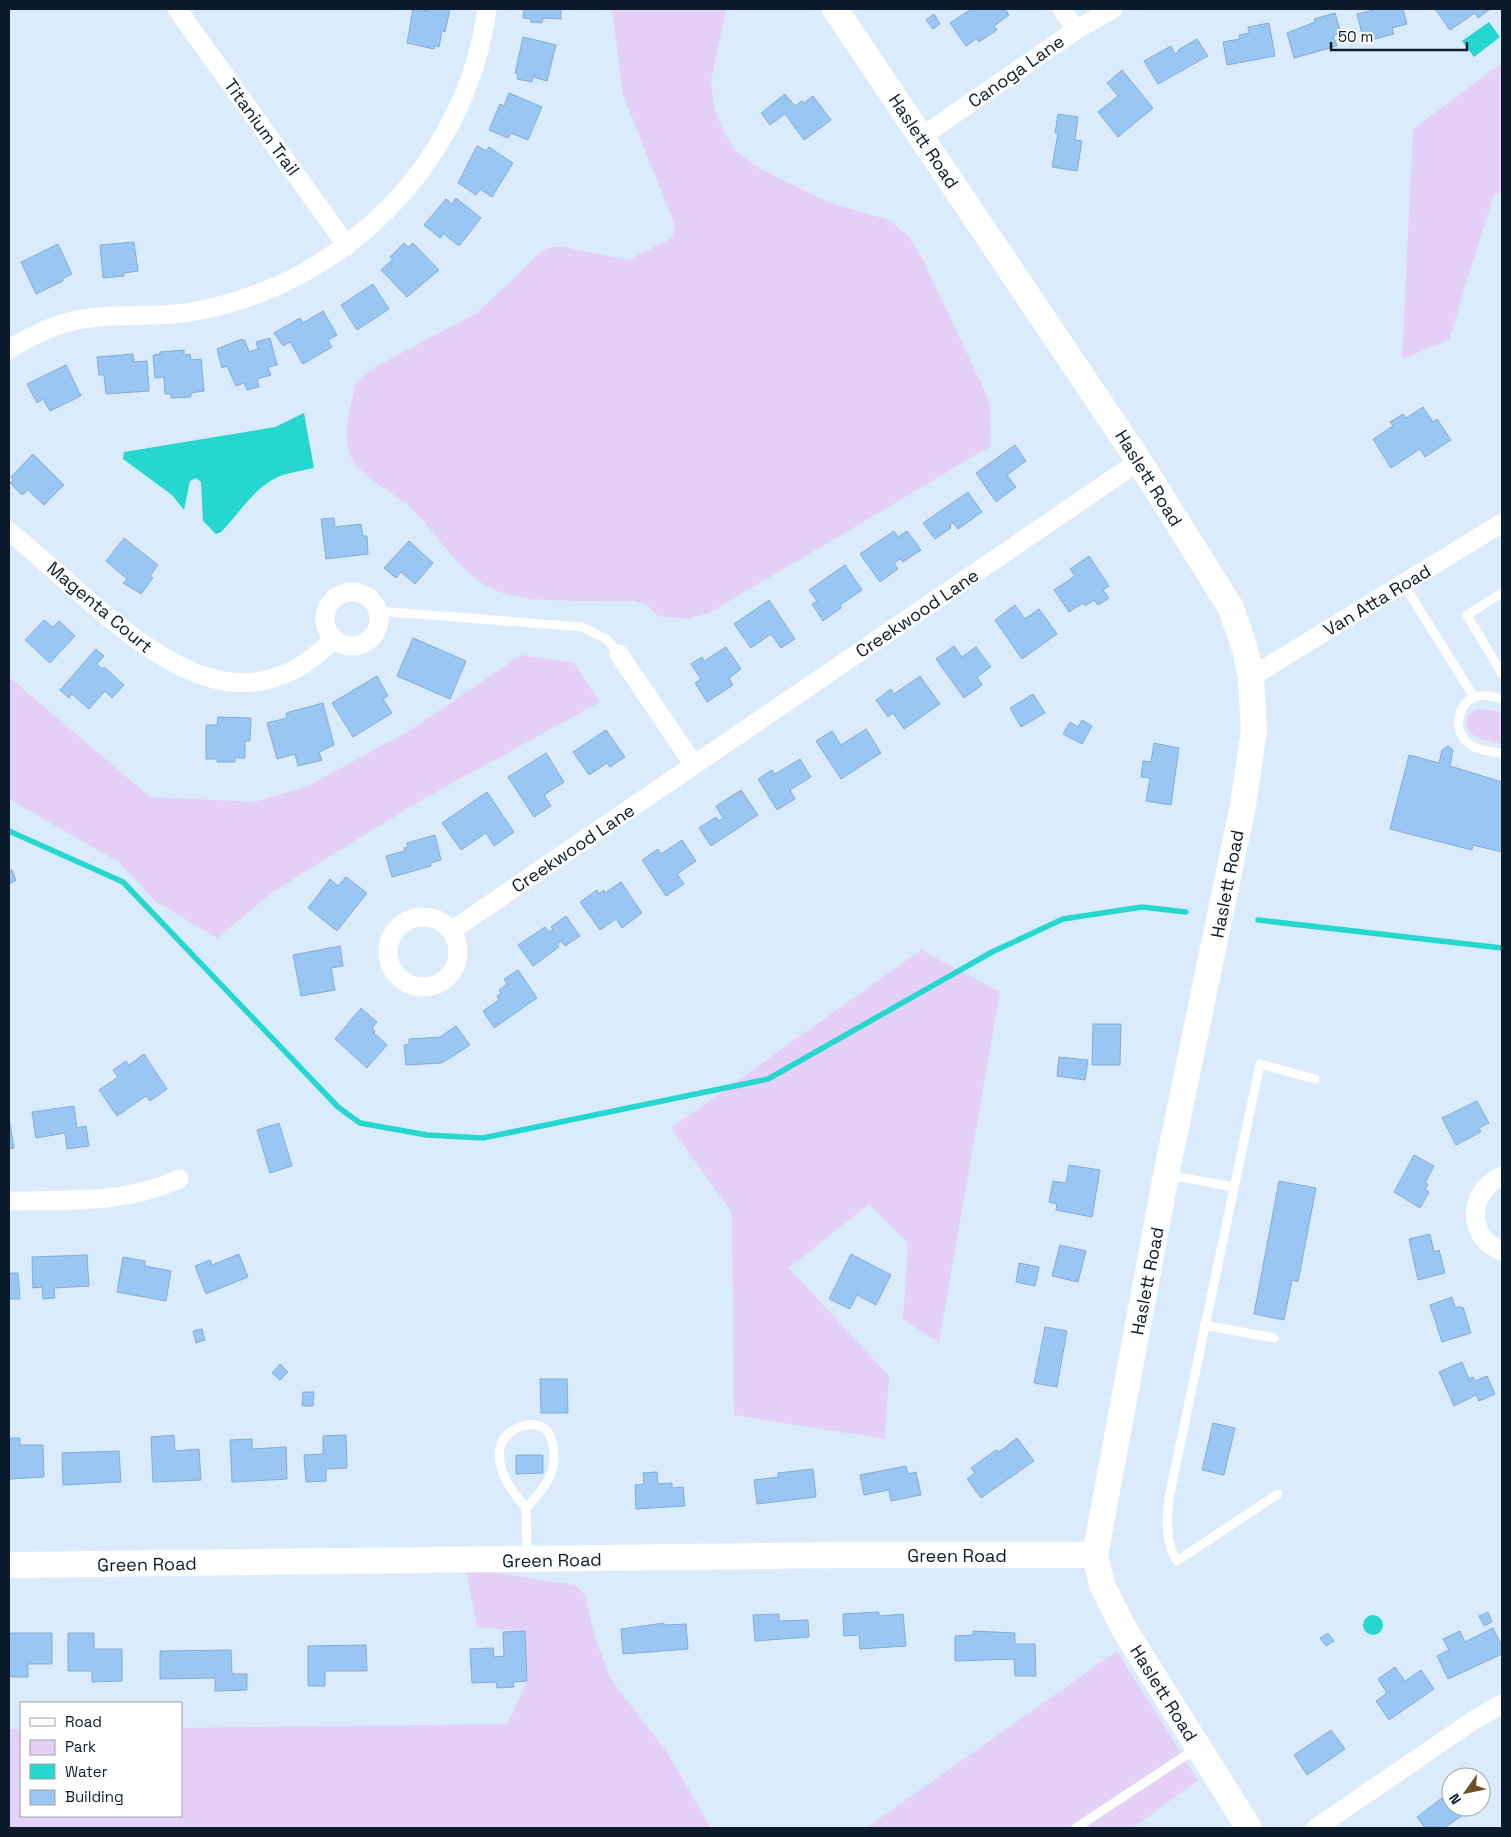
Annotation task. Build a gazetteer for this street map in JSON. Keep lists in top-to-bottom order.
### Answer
{
  "streets": {
    "street": [
      "Canoga Lane",
      "Titanium Trail",
      "Haslett Road",
      "Van Atta Road",
      "Magenta Court",
      "Creekwood Lane",
      "Green Road"
    ]
  },
  "crossings": [
    ["Canoga Lane", "Haslett Road"],
    ["Haslett Road", "Van Atta Road"],
    ["Haslett Road", "Creekwood Lane"],
    ["Haslett Road", "Green Road"]
  ],
  "legend": [
    "Road",
    "Park",
    "Water",
    "Building"
  ],
  "scale_bar": "50 m",
  "north": "bottom left"
}
